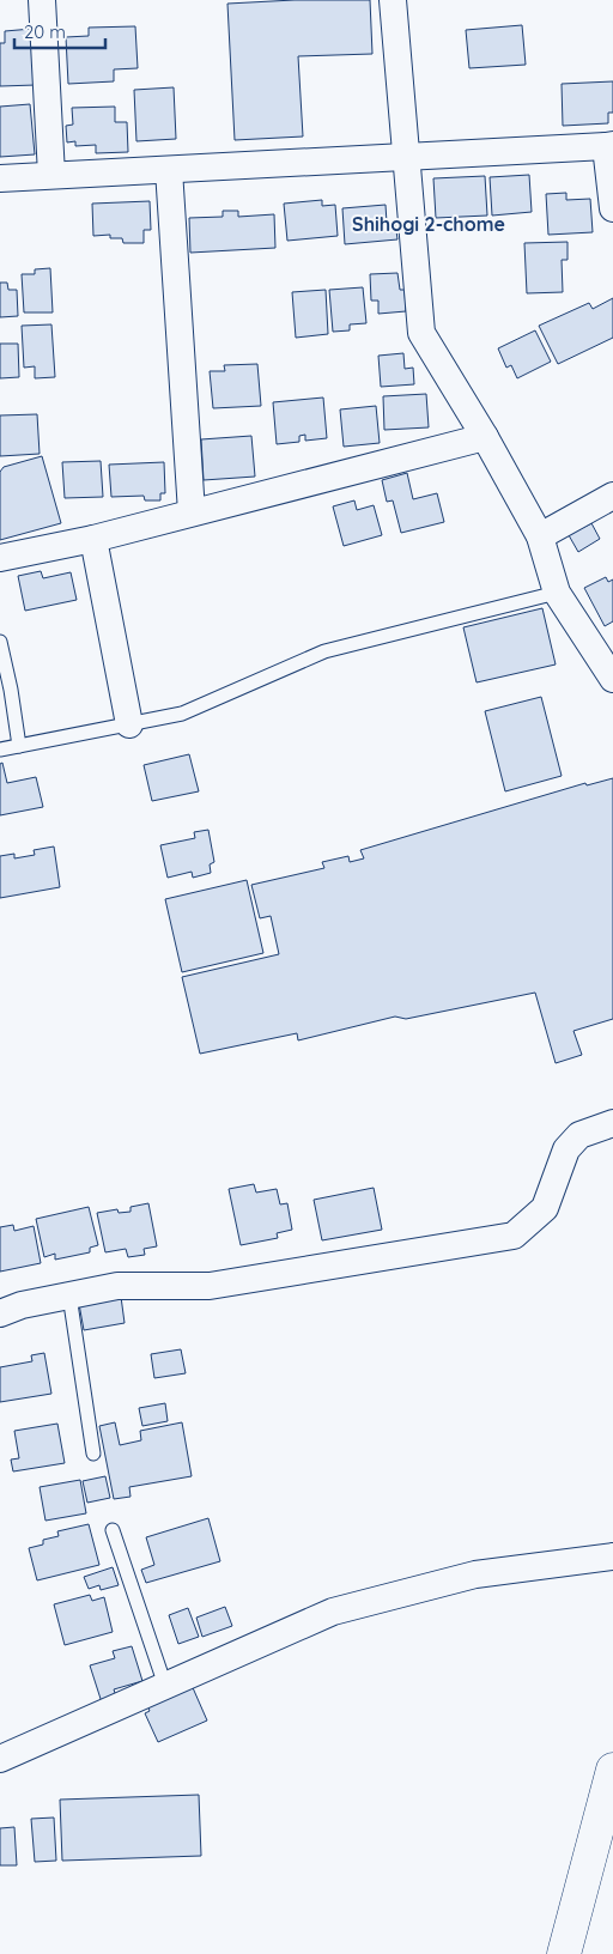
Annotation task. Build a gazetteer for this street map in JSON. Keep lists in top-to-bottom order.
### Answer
{
  "districts": ["Shihogi 2-chome"],
  "scale_bar": "20 m"
}
